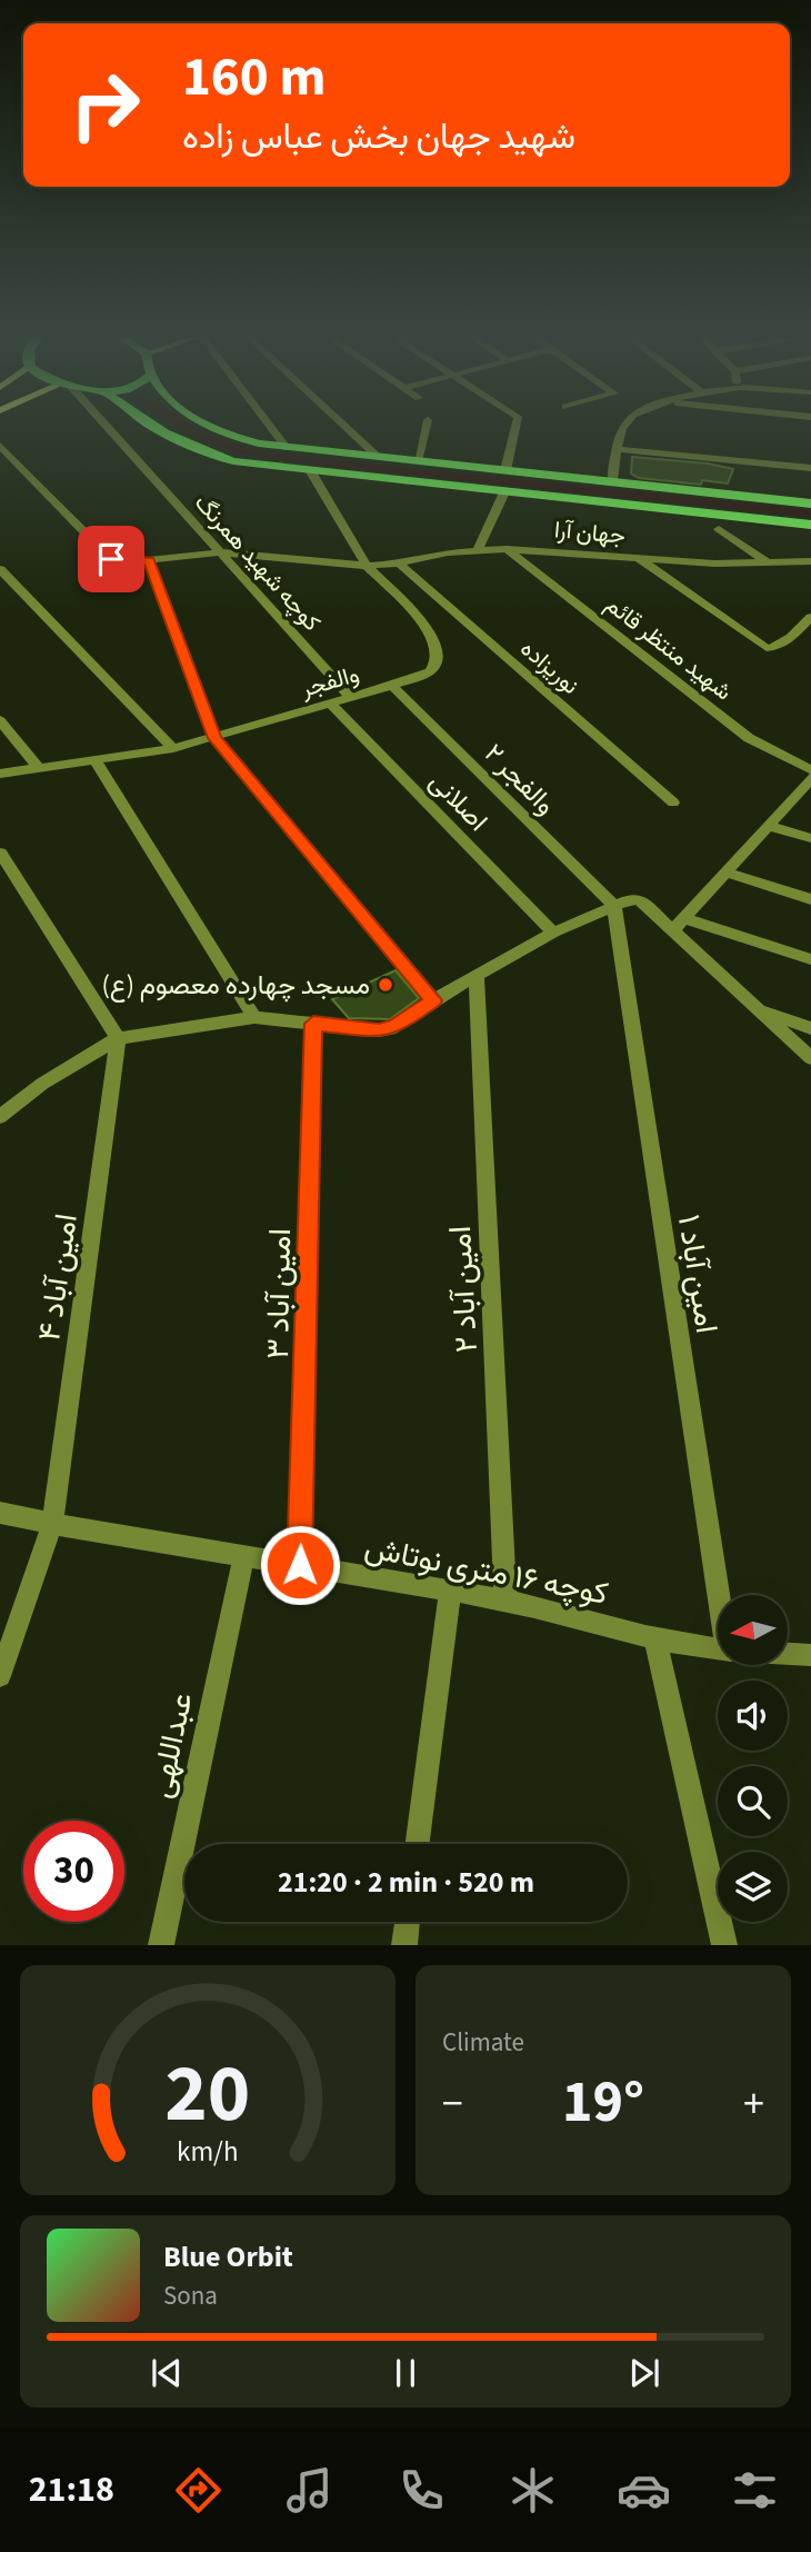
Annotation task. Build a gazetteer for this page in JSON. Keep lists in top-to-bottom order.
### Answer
{
  "streets": {
    "street": [
      "جهان آرا",
      "کوچه شهید همرنگ",
      "شهید منتظر قائم",
      "نوریزاده",
      "والفجر",
      "والفجر ۲",
      "اصلانی",
      "۱ امین آباد",
      "۴ امین آباد",
      "۲ امین آباد",
      "۳ امین آباد",
      "کوچه ۱۶ متری نوتاش",
      "عبداللهی"
    ]
  },
  "crossings": [
    ["جهان آرا", "کوچه شهید همرنگ"],
    ["جهان آرا", "شهید منتظر قائم"],
    ["جهان آرا", "نوریزاده"],
    ["جهان آرا", "والفجر"],
    ["کوچه شهید همرنگ", "والفجر"],
    ["والفجر", "والفجر ۲"],
    ["والفجر", "اصلانی"],
    ["والفجر ۲", "۱ امین آباد"],
    ["۴ امین آباد", "کوچه ۱۶ متری نوتاش"],
    ["۲ امین آباد", "کوچه ۱۶ متری نوتاش"],
    ["۳ امین آباد", "کوچه ۱۶ متری نوتاش"],
    ["کوچه ۱۶ متری نوتاش", "عبداللهی"]
  ],
  "places": ["مسجد چهارده معصوم (ع)"],
  "north": "left",
  "page": {
    "turn": ["160 m", "شهید جهان بخش عباس زاده"],
    "limit": "30",
    "trip": "21:20 · 2 min · 520 m",
    "tile": "Climate",
    "heat": ["−", "19°", "+"],
    "song": ["Blue Orbit", "Sona"],
    "tabs": "21:18",
    "gauge": ["20", "km/h"]
  }
}
